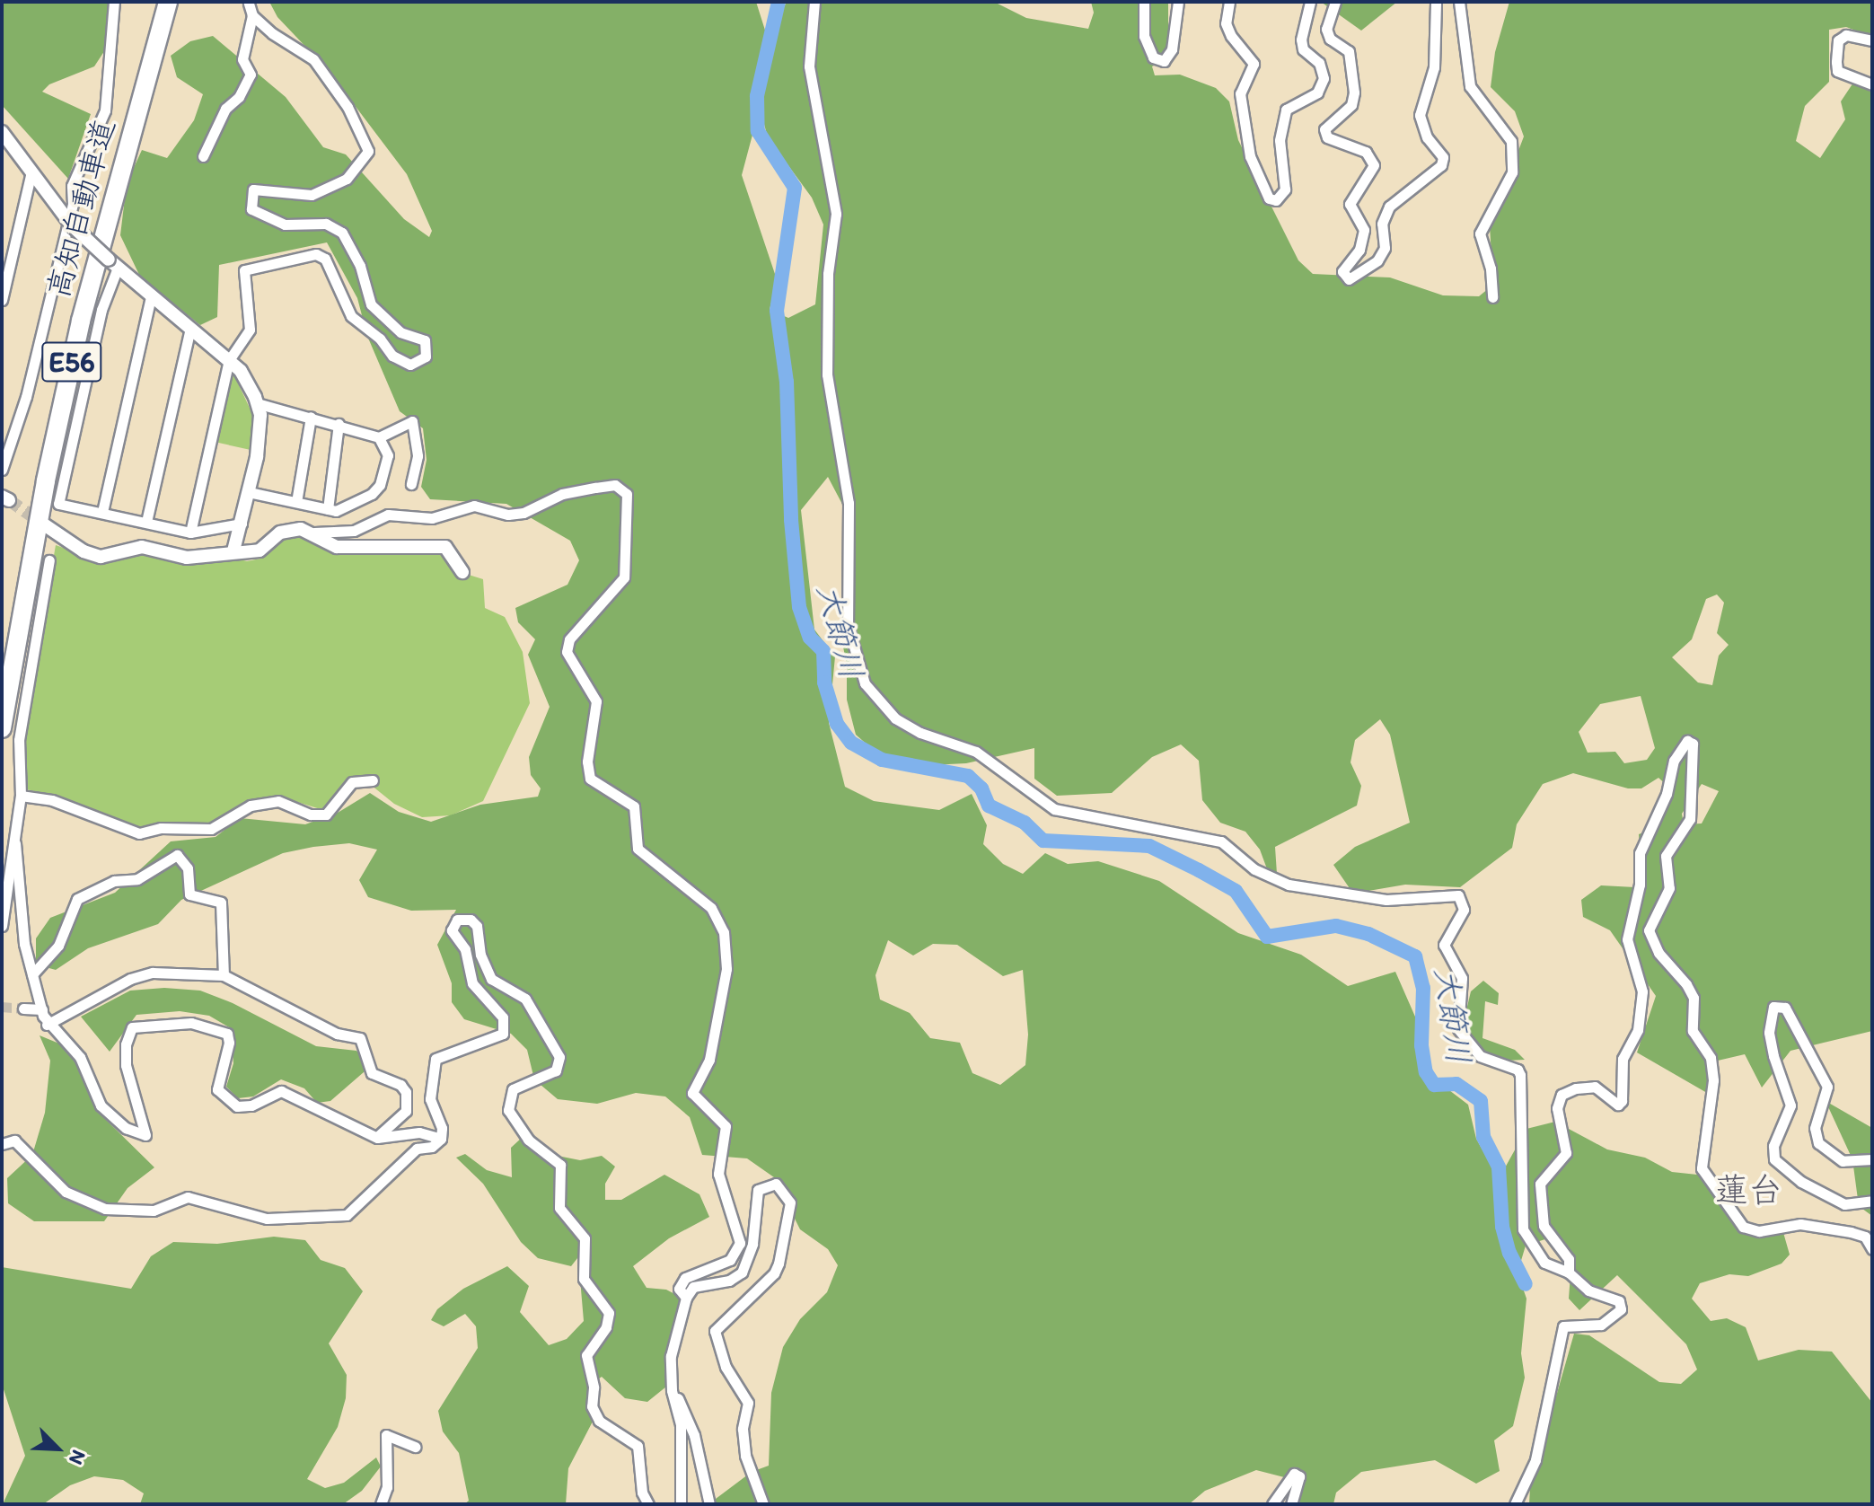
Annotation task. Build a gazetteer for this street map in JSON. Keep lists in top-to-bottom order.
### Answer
{
  "streets": {
    "highway": ["高知自動車道", "E56"]
  },
  "districts": ["蓮台"],
  "water": ["大節川"],
  "north": "bottom right"
}
